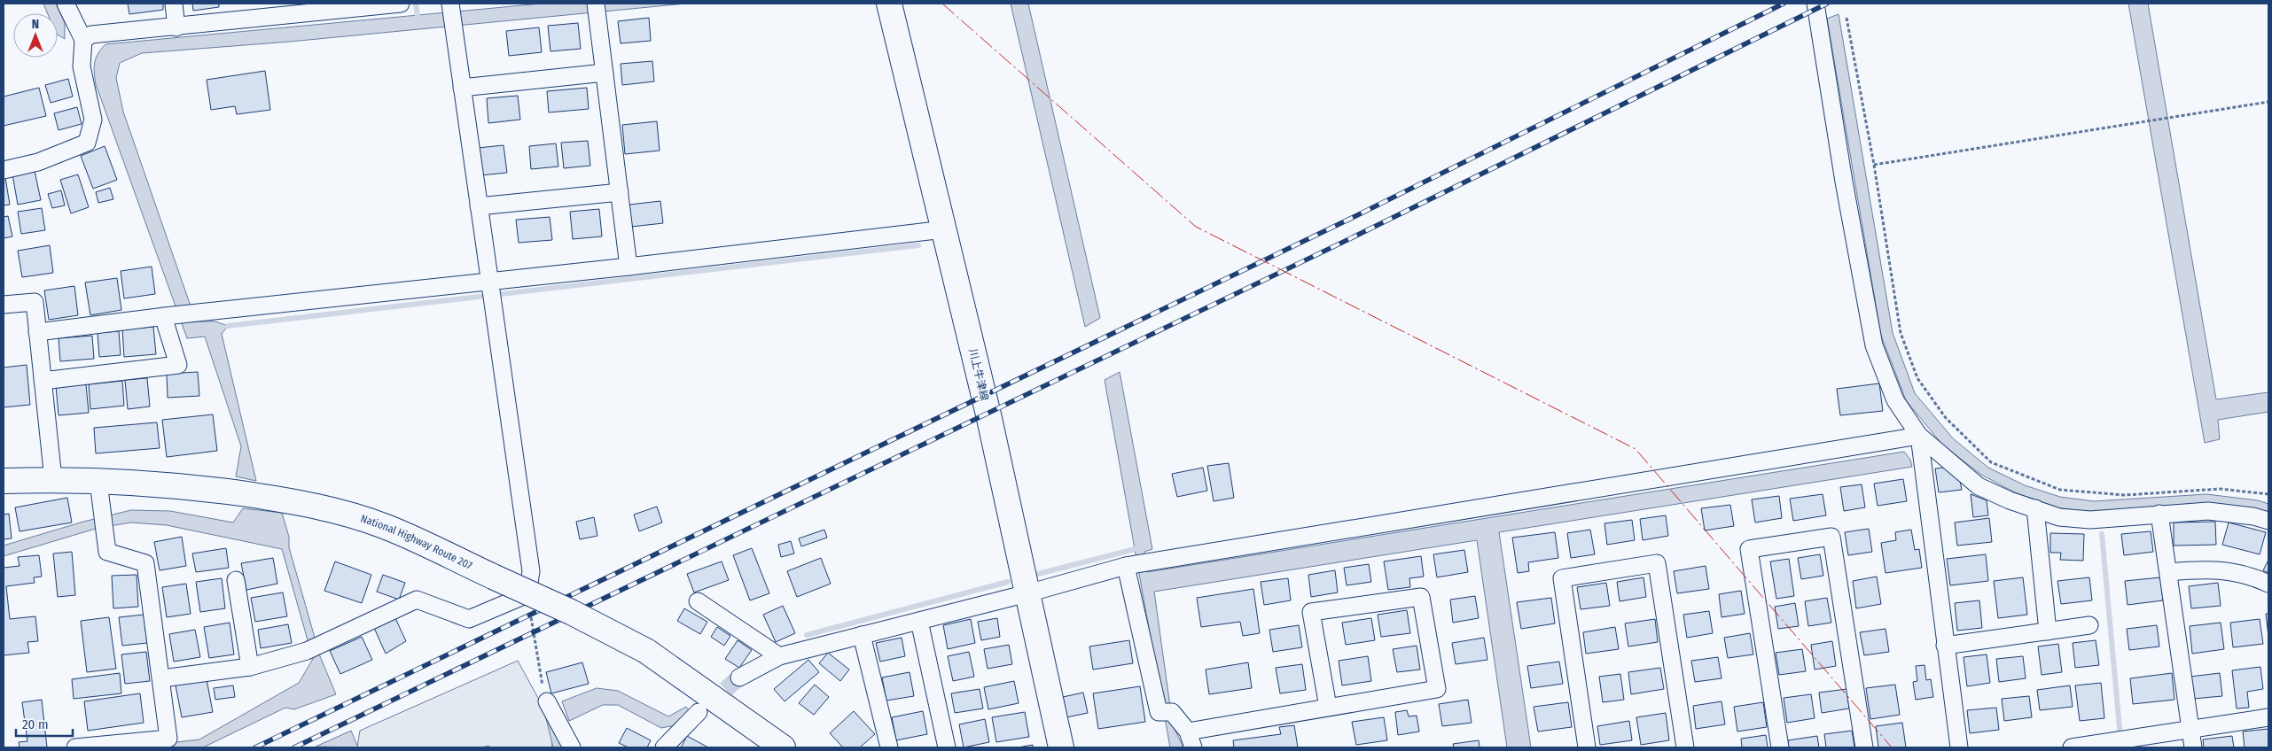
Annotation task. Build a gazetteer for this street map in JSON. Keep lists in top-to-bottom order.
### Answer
{
  "streets": {
    "main road": ["川上牛津線", "National Highway Route 207"]
  },
  "scale_bar": "20 m",
  "north": "top"
}
